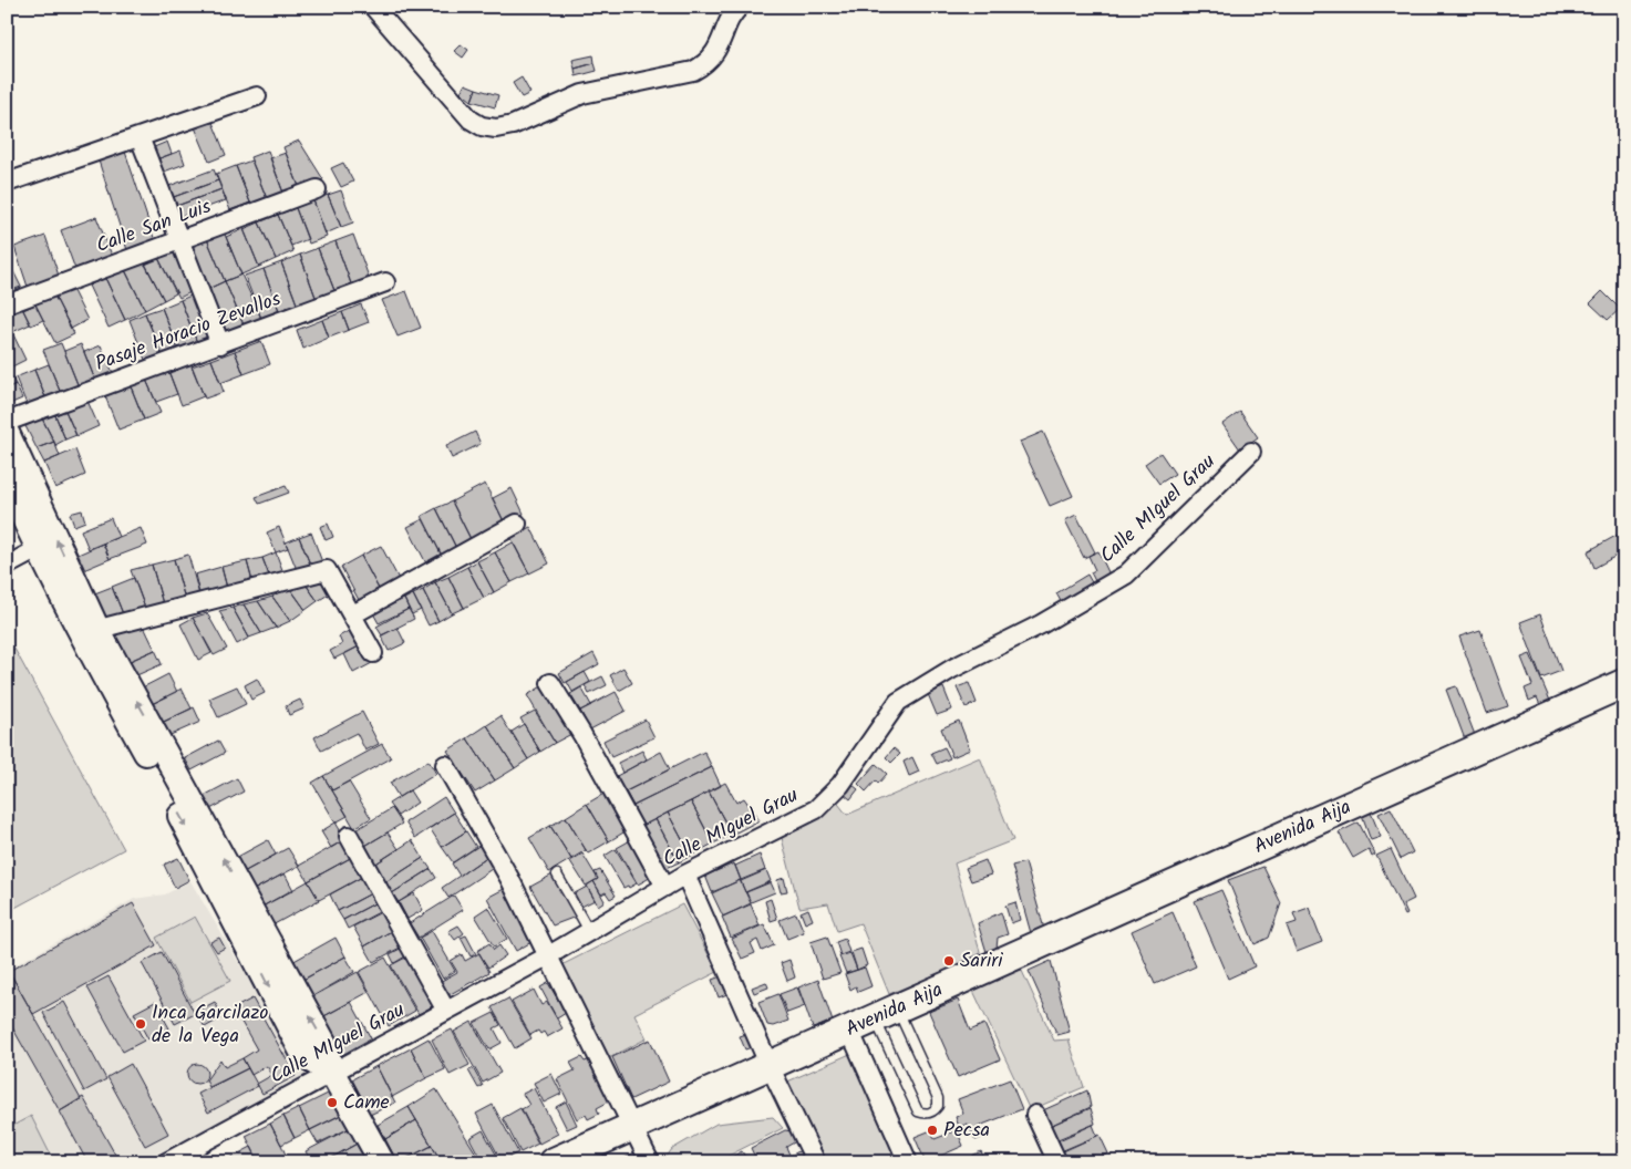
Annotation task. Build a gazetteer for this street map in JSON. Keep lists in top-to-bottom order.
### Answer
{
  "streets": {
    "main road": ["Avenida Aija"],
    "street": ["Calle San Luis", "Pasaje Horacio Zevallos", "Calle MIguel Grau"]
  },
  "places": [
    "Sariri",
    "Inca Garcilazo de la Vega",
    "Came",
    "Pecsa"
  ]
}
